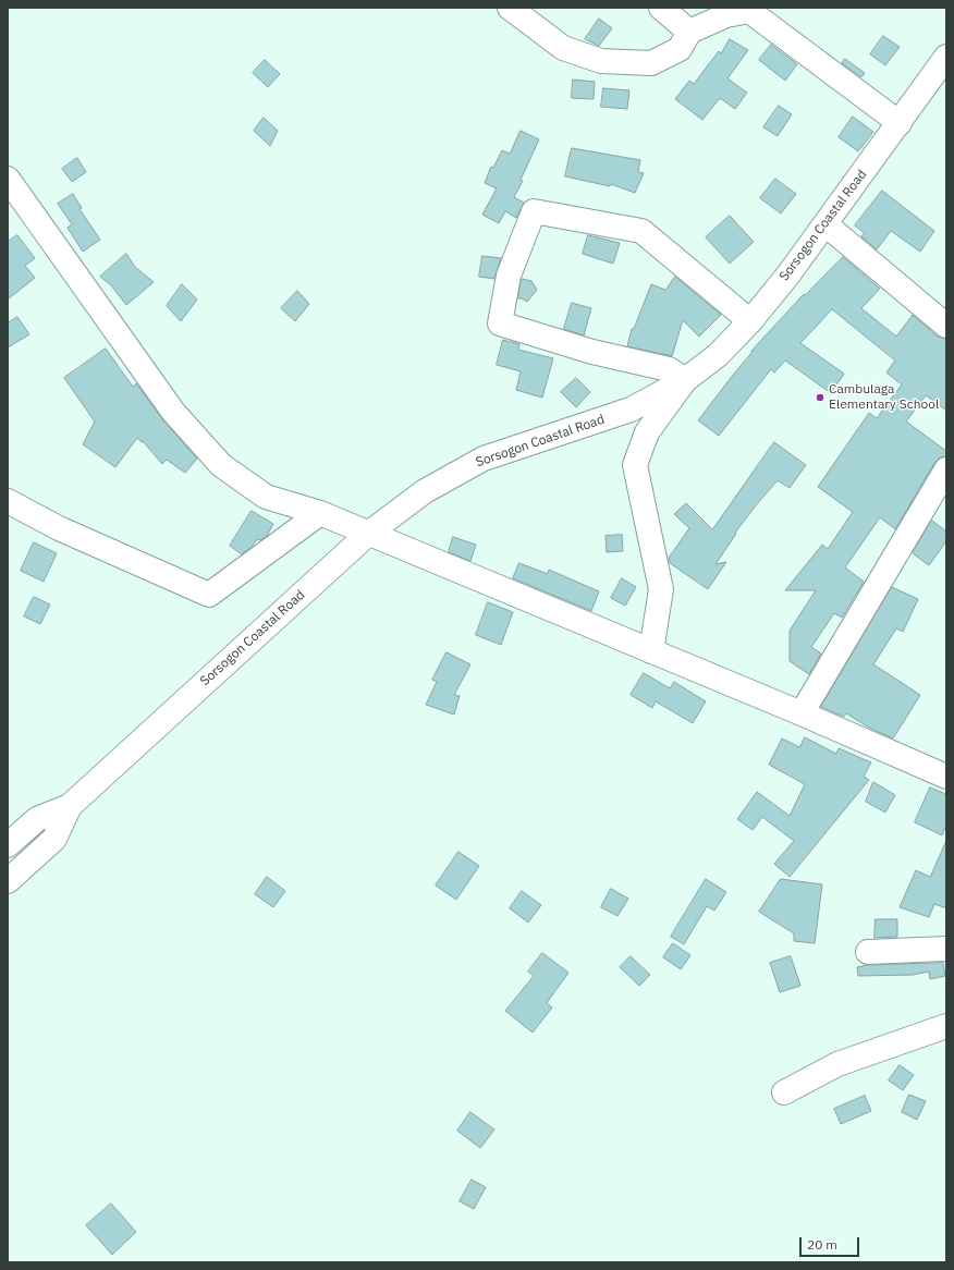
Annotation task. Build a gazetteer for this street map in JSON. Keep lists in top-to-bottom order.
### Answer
{
  "streets": {
    "main road": ["Sorsogon Coastal Road"]
  },
  "places": ["Cambulaga Elementary School"],
  "scale_bar": "20 m"
}
